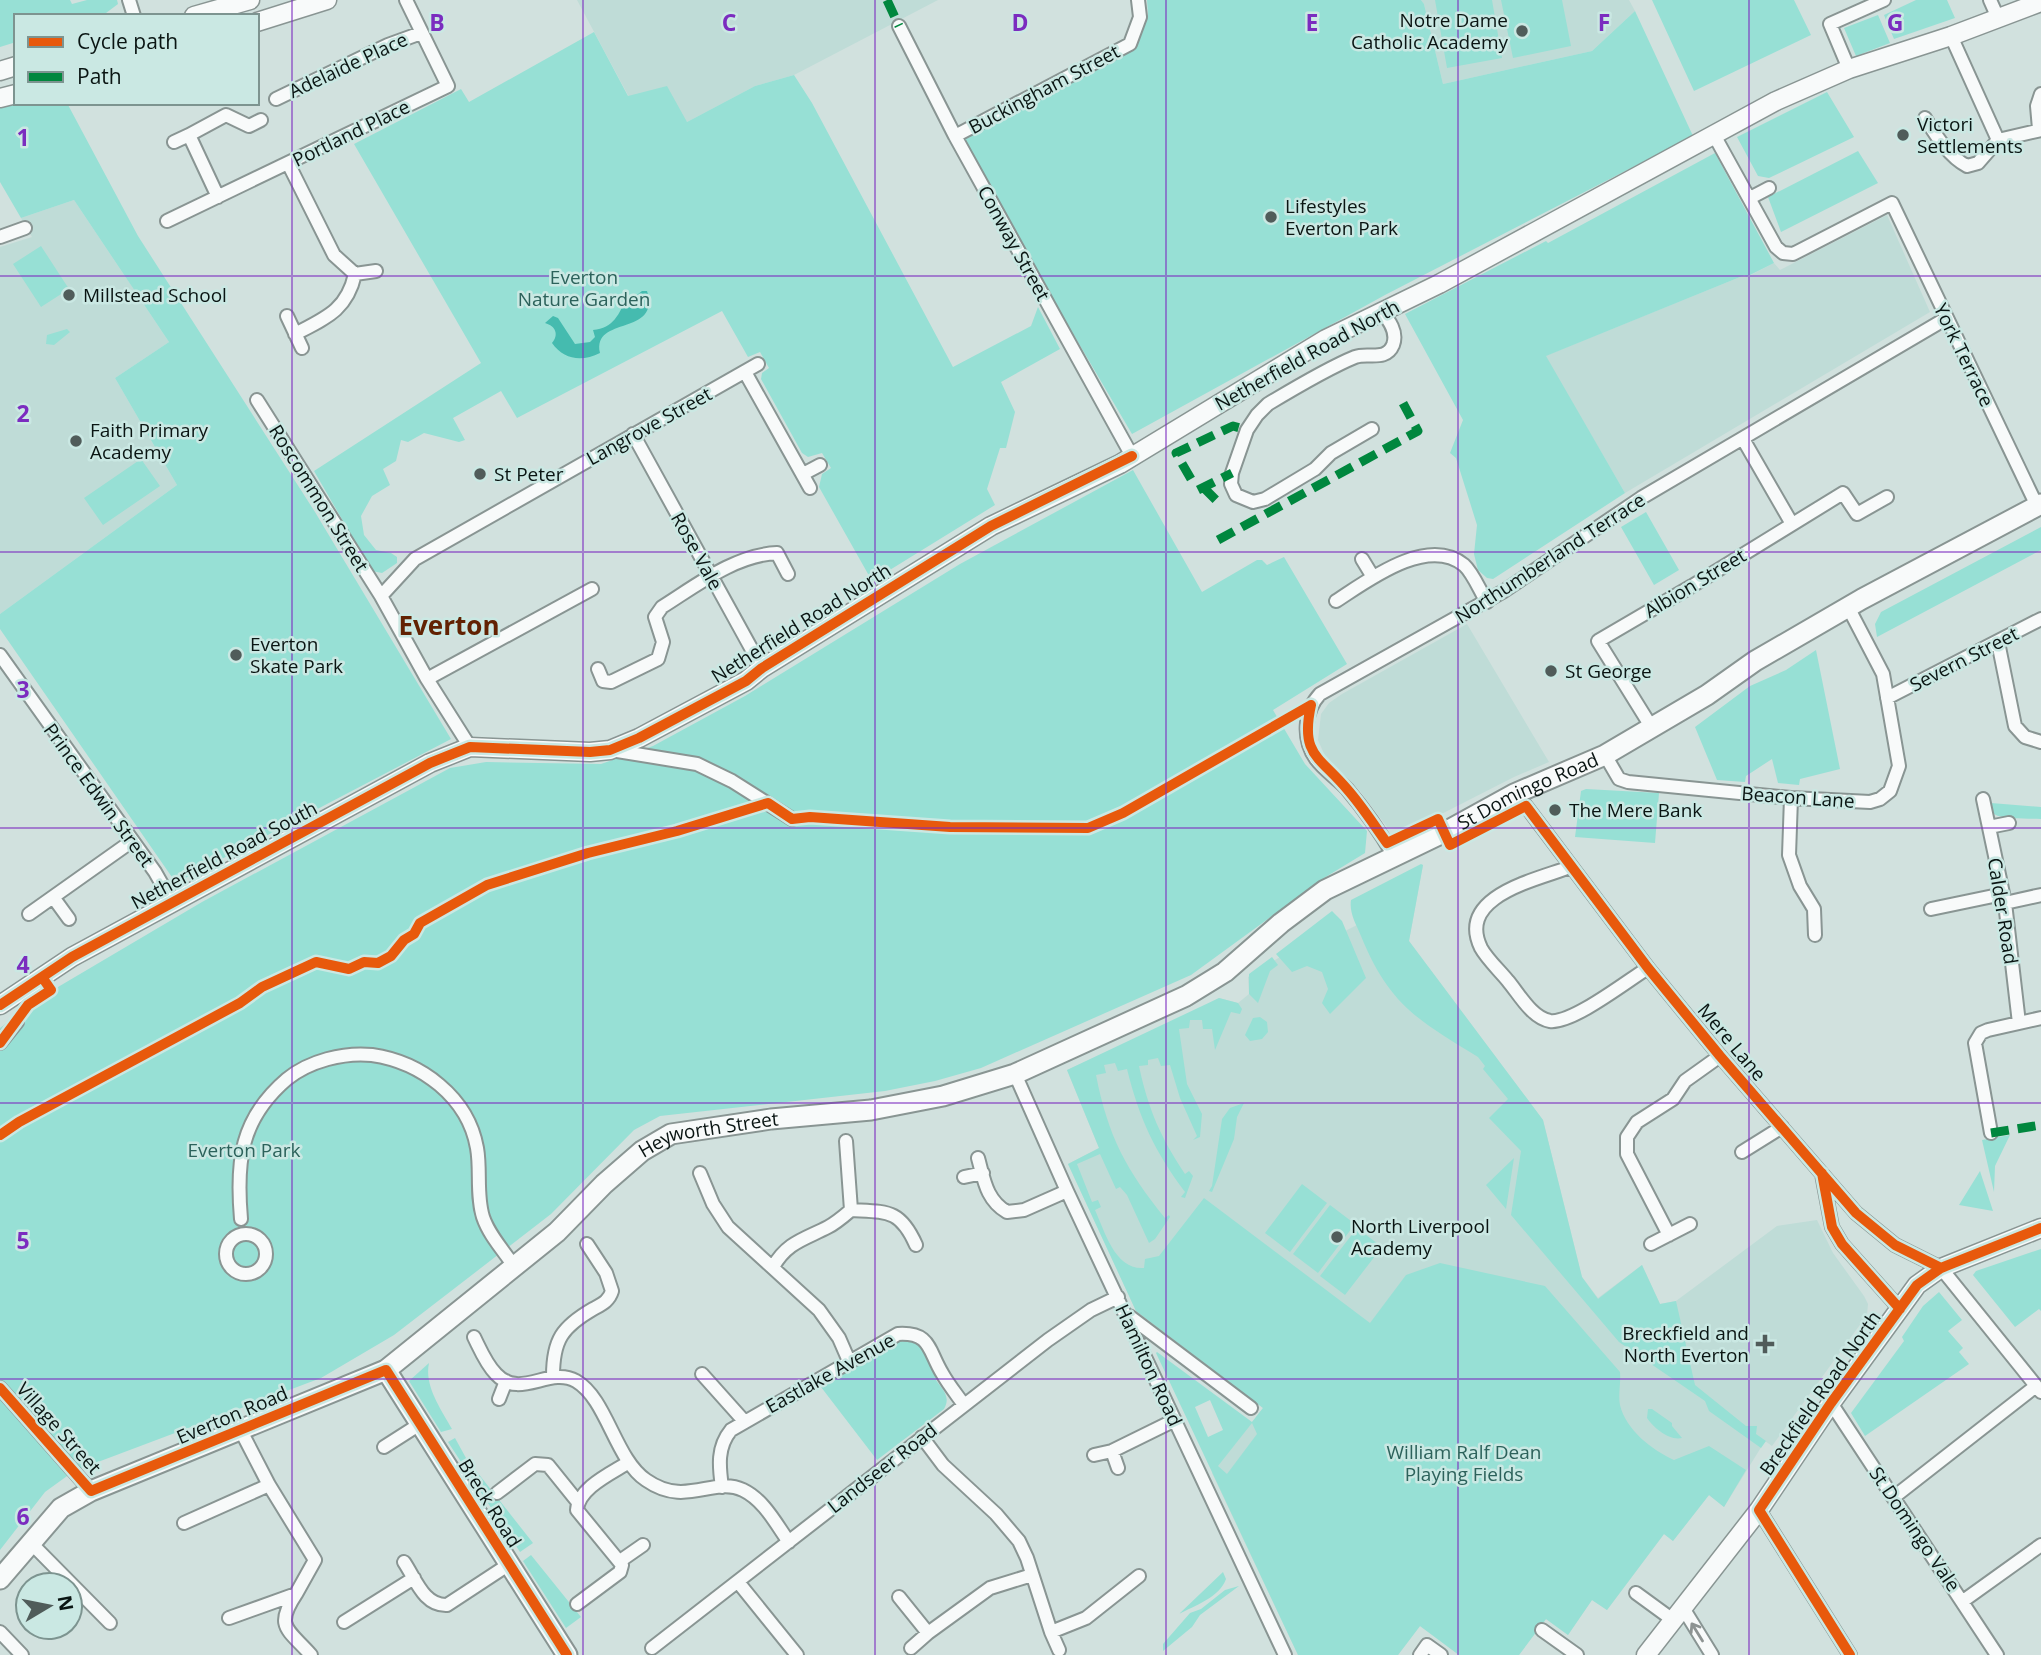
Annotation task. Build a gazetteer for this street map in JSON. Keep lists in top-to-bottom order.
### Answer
{
  "streets": {
    "main road": [
      "St Domingo Road",
      "Heyworth Street",
      "Everton Road",
      "Breck Road"
    ],
    "street": [
      "Adelaide Place",
      "Buckingham Street",
      "Portland Place",
      "Conway Street",
      "Netherfield Road North",
      "York Terrace",
      "Langrove Street",
      "Roscommon Street",
      "Rose Vale",
      "Northumberland Terrace",
      "Albion Street",
      "Severn Street",
      "Prince Edwin Street",
      "Beacon Lane",
      "Netherfield Road South",
      "Calder Road",
      "Mere Lane",
      "Hamilton Road",
      "Eastlake Avenue",
      "Breckfield Road North",
      "Village Street",
      "Landseer Road",
      "St Domingo Vale"
    ]
  },
  "crossings": [
    ["Adelaide Place", "Portland Place"],
    ["Buckingham Street", "Conway Street"],
    ["Conway Street", "Netherfield Road North"],
    ["Netherfield Road North", "Roscommon Street"],
    ["Netherfield Road North", "Rose Vale"],
    ["Netherfield Road North", "Netherfield Road South"],
    ["York Terrace", "Northumberland Terrace"],
    ["York Terrace", "St Domingo Road"],
    ["Langrove Street", "Roscommon Street"],
    ["Langrove Street", "Rose Vale"],
    ["Roscommon Street", "Netherfield Road South"],
    ["Northumberland Terrace", "St Domingo Road"],
    ["Albion Street", "St Domingo Road"],
    ["Severn Street", "Beacon Lane"],
    ["St Domingo Road", "Beacon Lane"],
    ["St Domingo Road", "Mere Lane"],
    ["St Domingo Road", "Heyworth Street"],
    ["St Domingo Road", "Hamilton Road"],
    ["Prince Edwin Street", "Netherfield Road South"],
    ["Mere Lane", "Breckfield Road North"],
    ["Heyworth Street", "Hamilton Road"],
    ["Heyworth Street", "Everton Road"],
    ["Hamilton Road", "Landseer Road"],
    ["Eastlake Avenue", "Landseer Road"],
    ["Breckfield Road North", "St Domingo Vale"],
    ["Everton Road", "Village Street"],
    ["Everton Road", "Breck Road"]
  ],
  "districts": ["Everton"],
  "parks": ["Everton Nature Garden", "Everton Park", "William Ralf Dean Playing Fields"],
  "places": {
    "other": [
      "Notre Dame Catholic Academy",
      "Victori Settlements",
      "Lifestyles Everton Park",
      "Millstead School",
      "Faith Primary Academy",
      "St Peter",
      "Everton Skate Park",
      "St George",
      "The Mere Bank",
      "North Liverpool Academy"
    ],
    "health": ["Breckfield and North Everton"]
  },
  "legend": ["Cycle path", "Path"],
  "north": "right",
  "grid": {
    "columns": [
      "B",
      "C",
      "D",
      "E",
      "F",
      "G"
    ],
    "rows": [
      "1",
      "2",
      "3",
      "4",
      "5",
      "6"
    ]
  }
}
